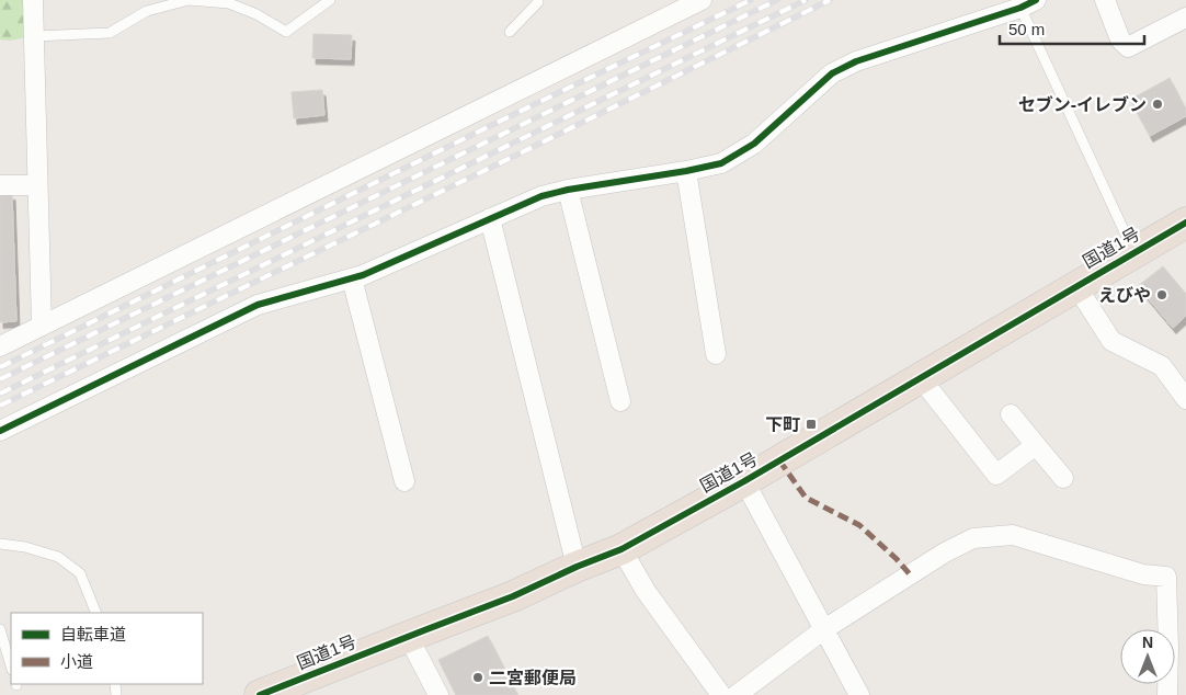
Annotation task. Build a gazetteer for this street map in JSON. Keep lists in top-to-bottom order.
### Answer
{
  "streets": {
    "highway": ["国道1号"]
  },
  "places": {
    "other": ["セブン-イレブン", "えびや", "二宮郵便局"],
    "transit": ["下町"]
  },
  "legend": ["自転車道", "小道"],
  "scale_bar": "50 m",
  "north": "top"
}
